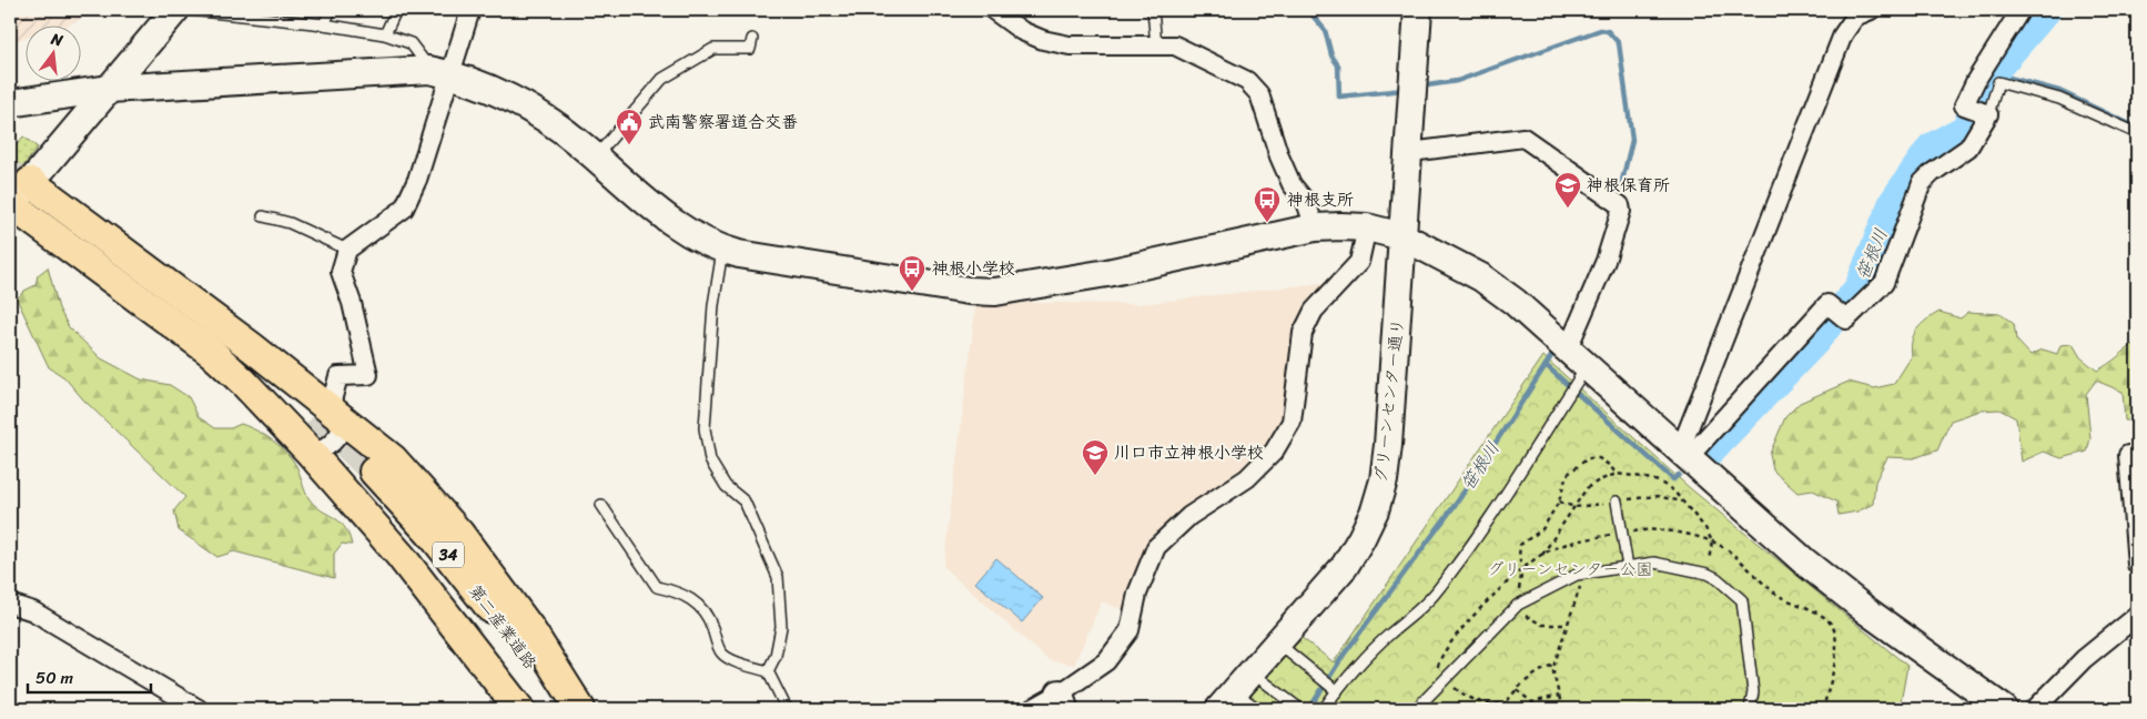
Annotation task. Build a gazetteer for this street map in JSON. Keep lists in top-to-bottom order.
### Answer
{
  "streets": {
    "main road": ["34", "第二産業道路"],
    "street": ["グリーンセンター通り"]
  },
  "water": ["笹根川"],
  "parks": ["グリーンセンター公園"],
  "places": {
    "public building": ["武南警察署道合交番"],
    "school or university": ["神根保育所", "川口市立神根小学校"],
    "bus stop": ["神根支所", "神根小学校"]
  },
  "scale_bar": "50 m",
  "north": "top"
}
